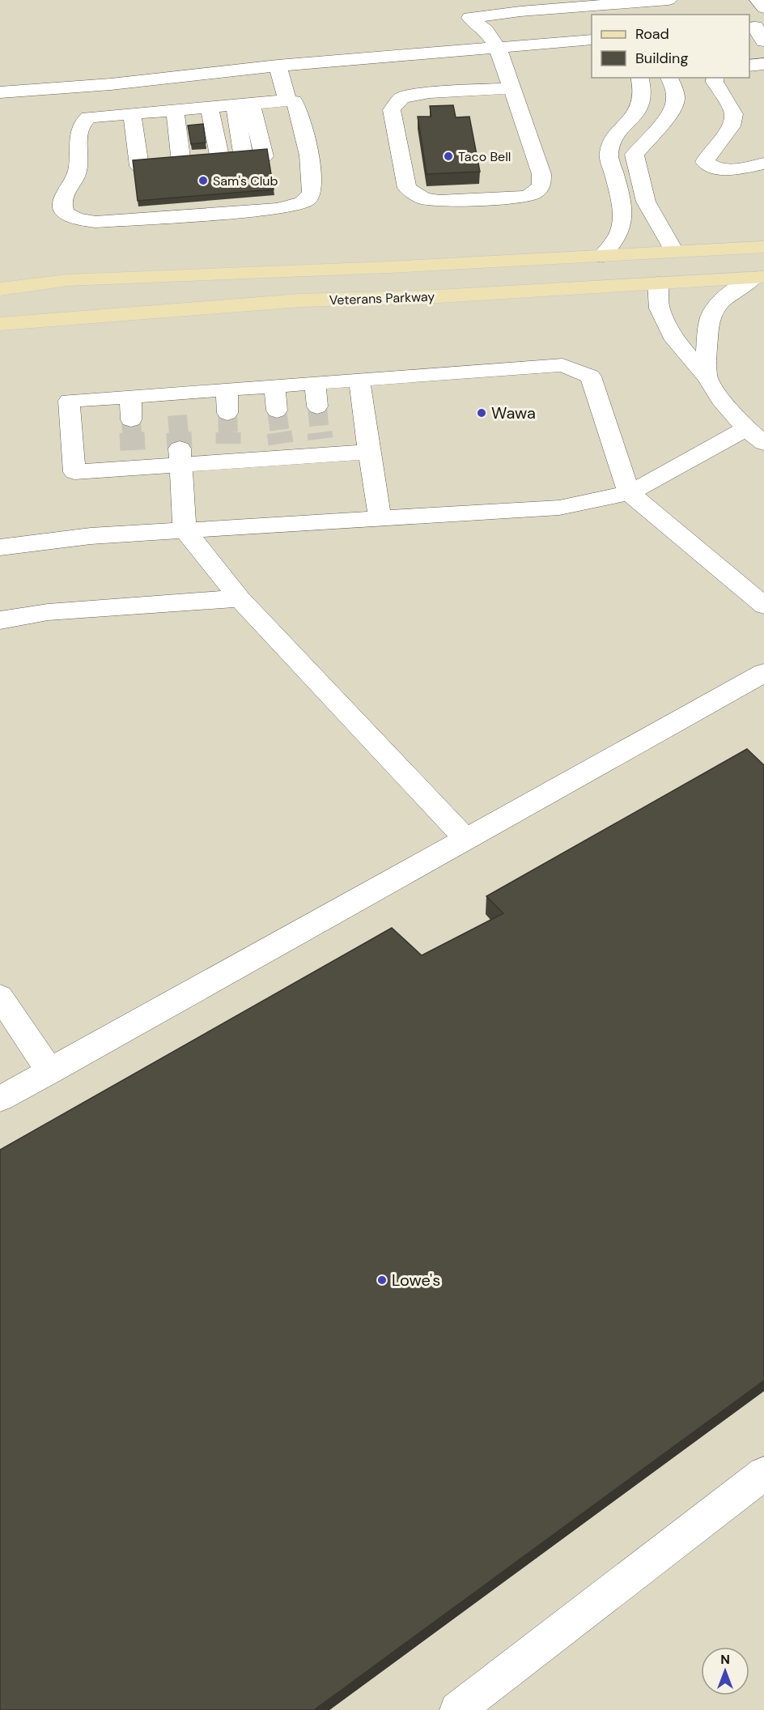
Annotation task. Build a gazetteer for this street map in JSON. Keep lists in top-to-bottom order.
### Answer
{
  "streets": {
    "main road": ["Veterans Parkway"]
  },
  "places": [
    "Taco Bell",
    "Sam's Club",
    "Wawa",
    "Lowe's"
  ],
  "legend": ["Road", "Building"],
  "north": "top"
}
